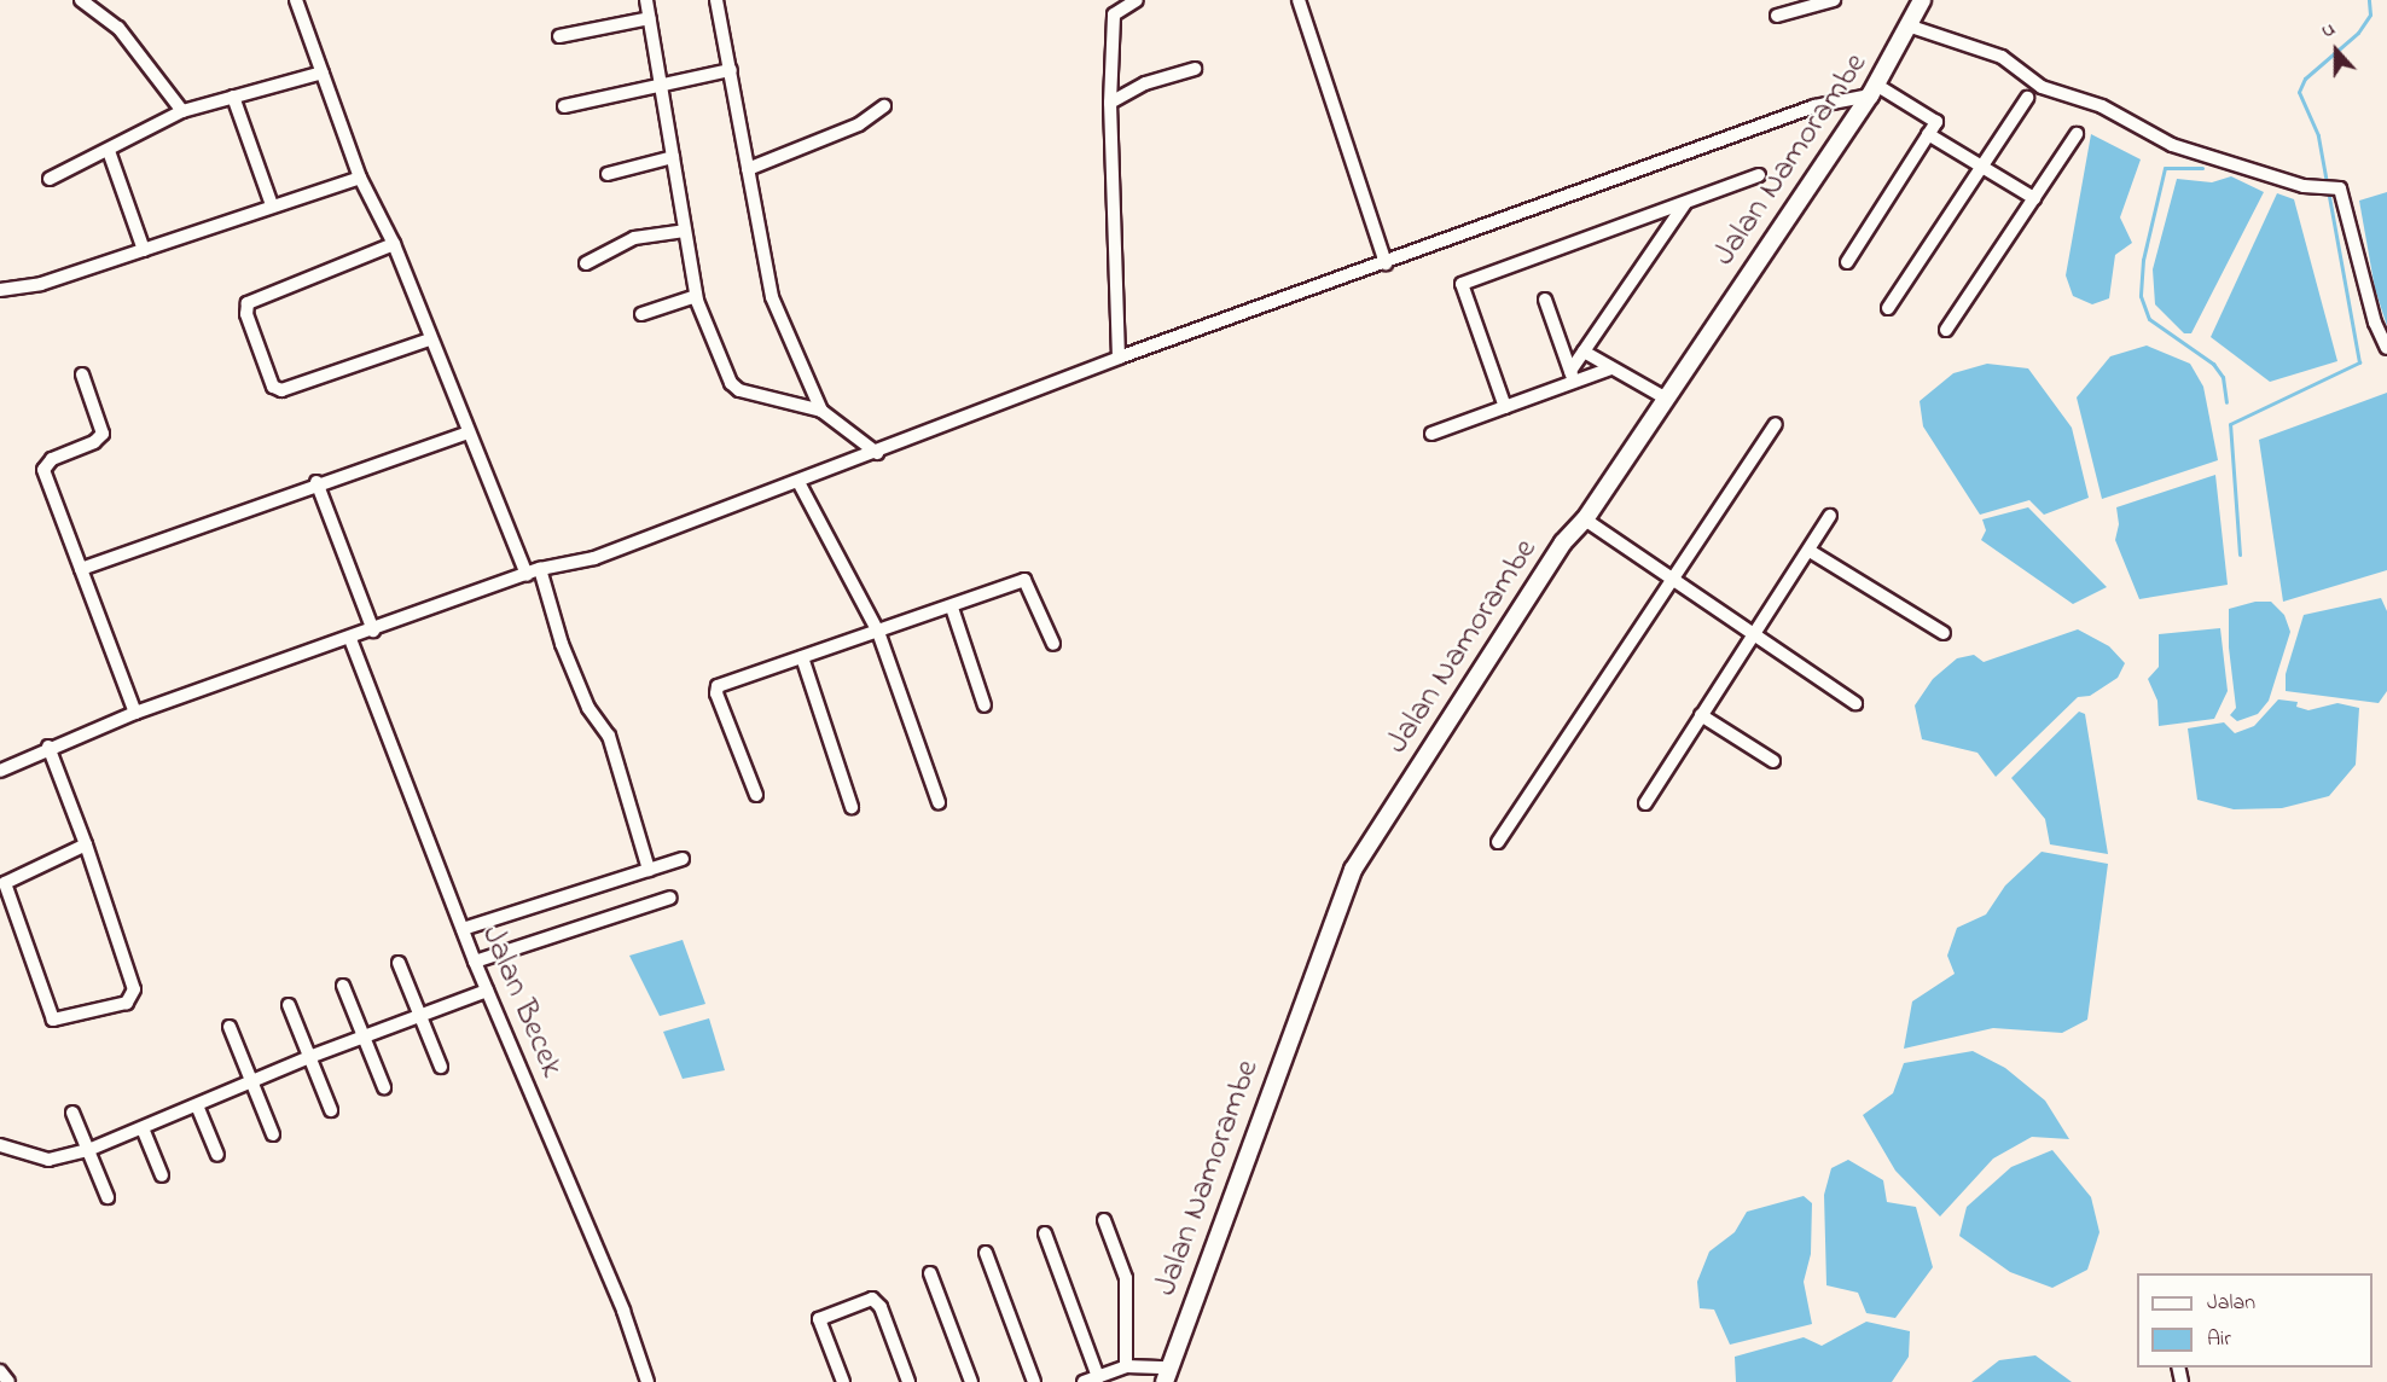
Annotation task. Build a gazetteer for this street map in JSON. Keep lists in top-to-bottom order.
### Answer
{
  "streets": {
    "main road": ["Jalan Namorambe"],
    "street": ["Jalan Becek"]
  },
  "legend": ["Jalan", "Air"],
  "north": "top"
}
